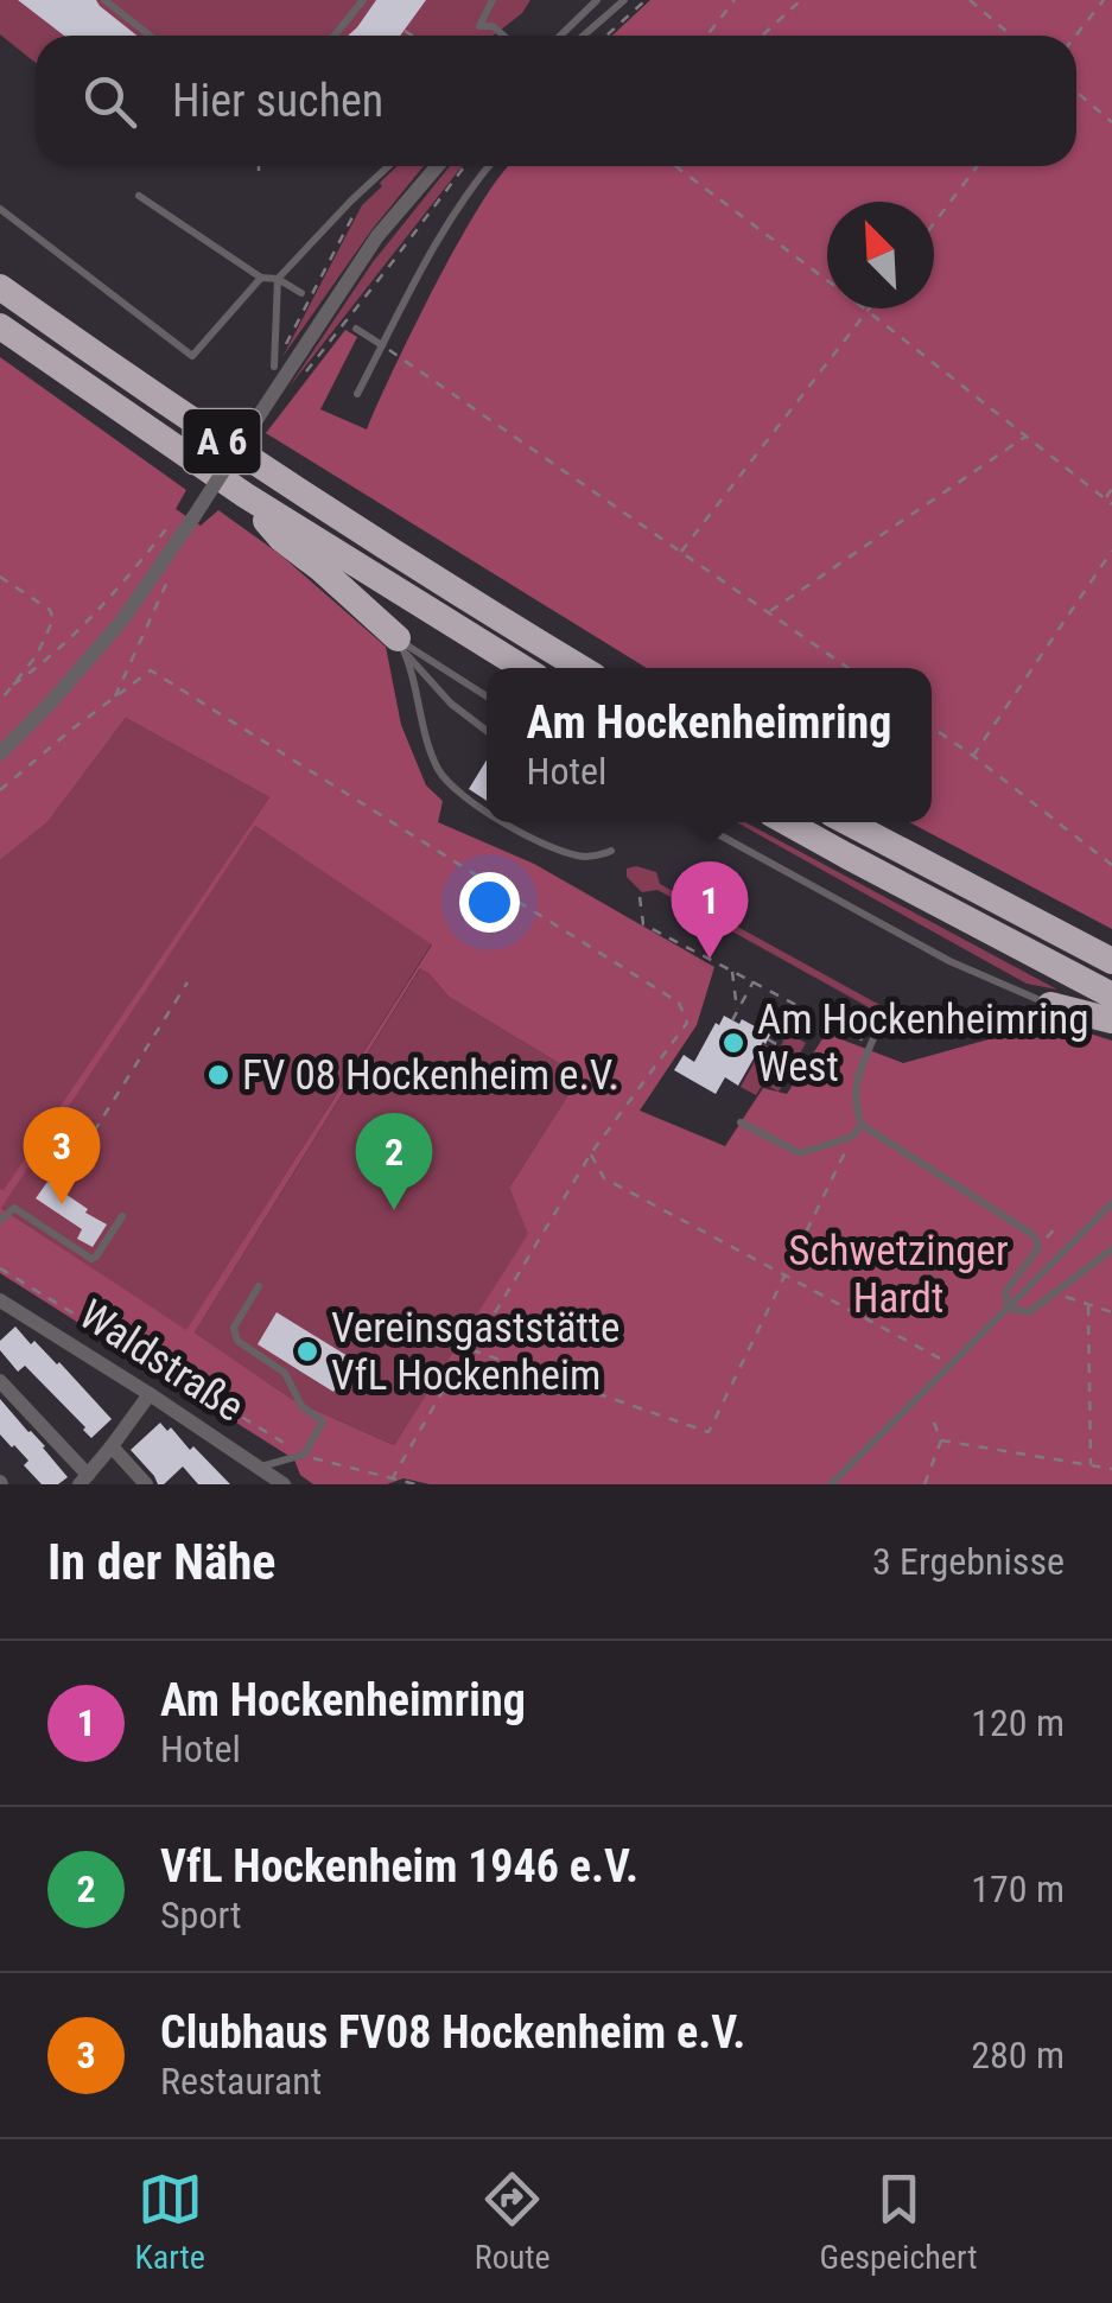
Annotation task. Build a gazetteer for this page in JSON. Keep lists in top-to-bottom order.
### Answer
{
  "streets": {
    "highway": ["A 6"],
    "street": ["Waldstraße"]
  },
  "parks": ["Schwetzinger Hardt"],
  "places": ["Am Hockenheimring West", "FV 08 Hockenheim e.V.", "Vereinsgaststätte VfL Hockenheim"],
  "north": "top left",
  "page": {
    "search": "Hier suchen",
    "popup": ["Am Hockenheimring", "Hotel"],
    "pins": ["1", "3", "2"],
    "heading": ["In der Nähe", "3 Ergebnisse"],
    "list": [
      {
        "mark": "1",
        "name": "Am Hockenheimring",
        "note": "Hotel",
        "value": "120 m"
      },
      {
        "mark": "2",
        "name": "VfL Hockenheim 1946 e.V.",
        "note": "Sport",
        "value": "170 m"
      },
      {
        "mark": "3",
        "name": "Clubhaus FV08 Hockenheim e.V.",
        "note": "Restaurant",
        "value": "280 m"
      }
    ],
    "nav": ["Karte", "Route", "Gespeichert"]
  }
}
